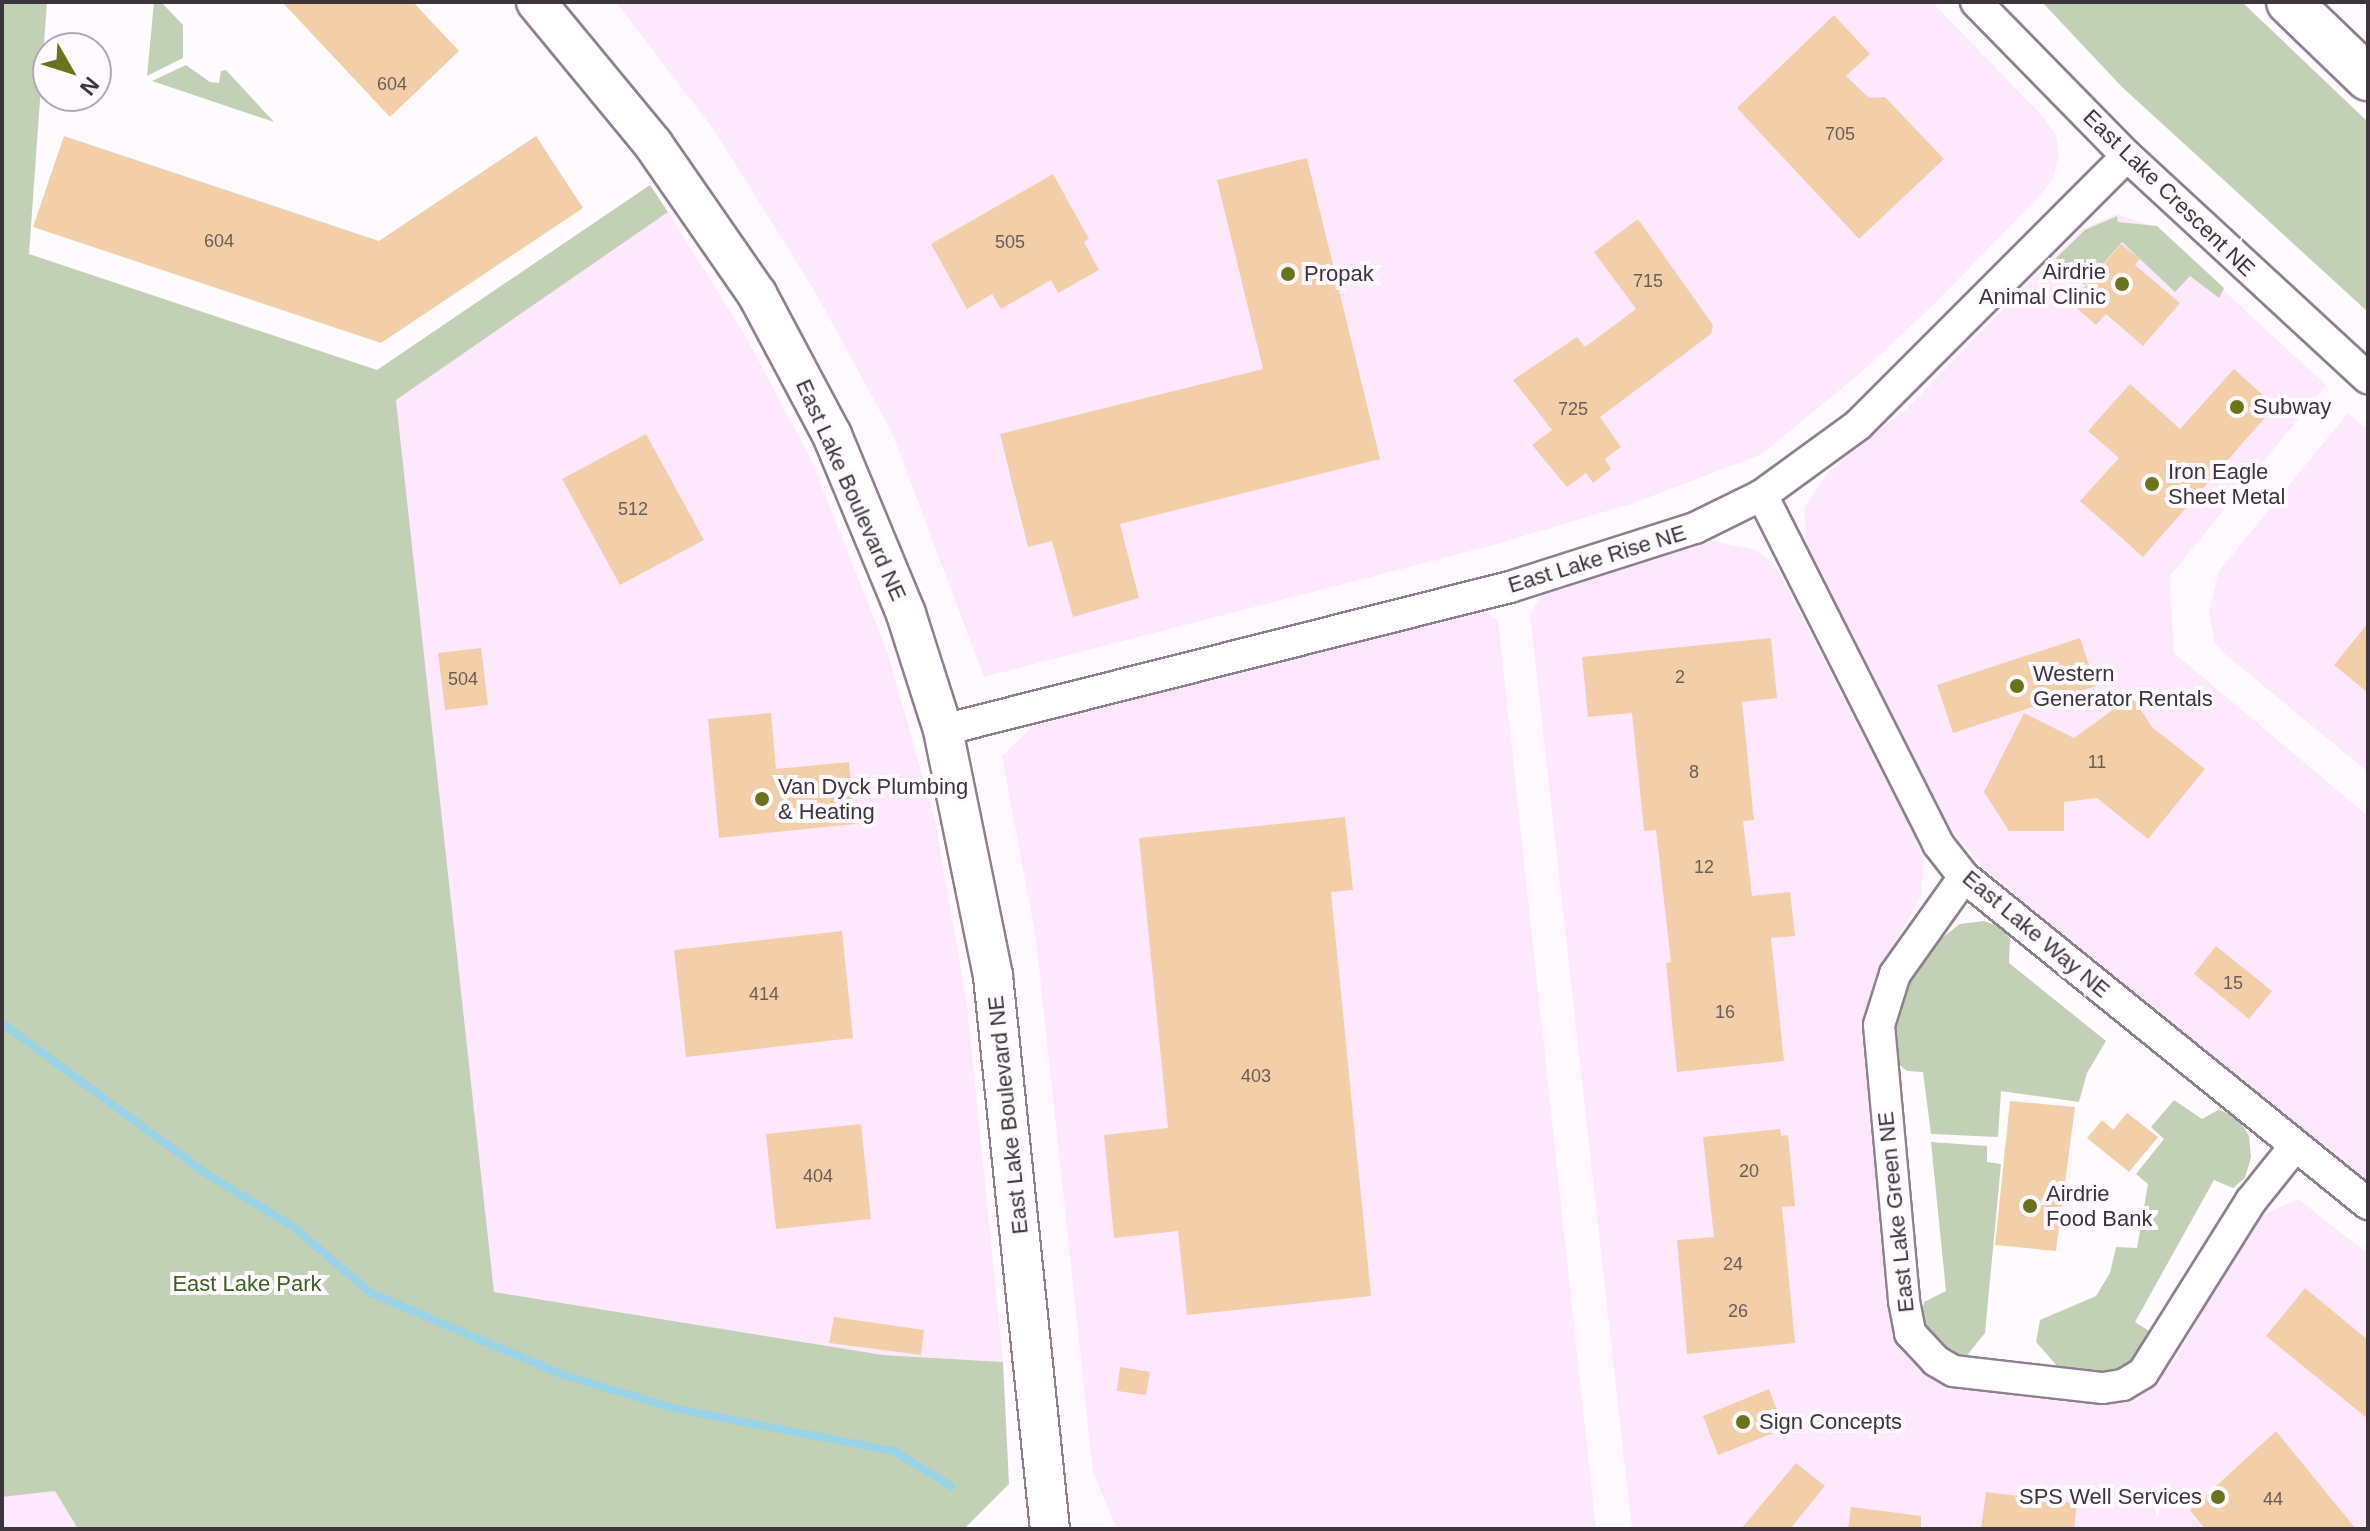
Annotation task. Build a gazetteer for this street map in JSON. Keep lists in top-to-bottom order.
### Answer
{
  "streets": {
    "main road": ["East Lake Boulevard NE"],
    "street": [
      "East Lake Crescent NE",
      "East Lake Rise NE",
      "East Lake Way NE",
      "East Lake Green NE"
    ]
  },
  "crossings": [
    ["East Lake Crescent NE", "East Lake Rise NE"],
    ["East Lake Boulevard NE", "East Lake Rise NE"],
    ["East Lake Rise NE", "East Lake Way NE"],
    ["East Lake Way NE", "East Lake Green NE"]
  ],
  "parks": ["East Lake Park"],
  "places": [
    "Propak",
    "Airdrie Animal Clinic",
    "Subway",
    "Iron Eagle Sheet Metal",
    "Western Generator Rentals",
    "Van Dyck Plumbing & Heating",
    "Airdrie Food Bank",
    "Sign Concepts",
    "SPS Well Services"
  ],
  "house_numbers": [
    "604",
    "705",
    "604",
    "505",
    "715",
    "725",
    "512",
    "2",
    "504",
    "11",
    "8",
    "12",
    "15",
    "414",
    "16",
    "403",
    "20",
    "404",
    "24",
    "26",
    "44"
  ],
  "north": "bottom right"
}
